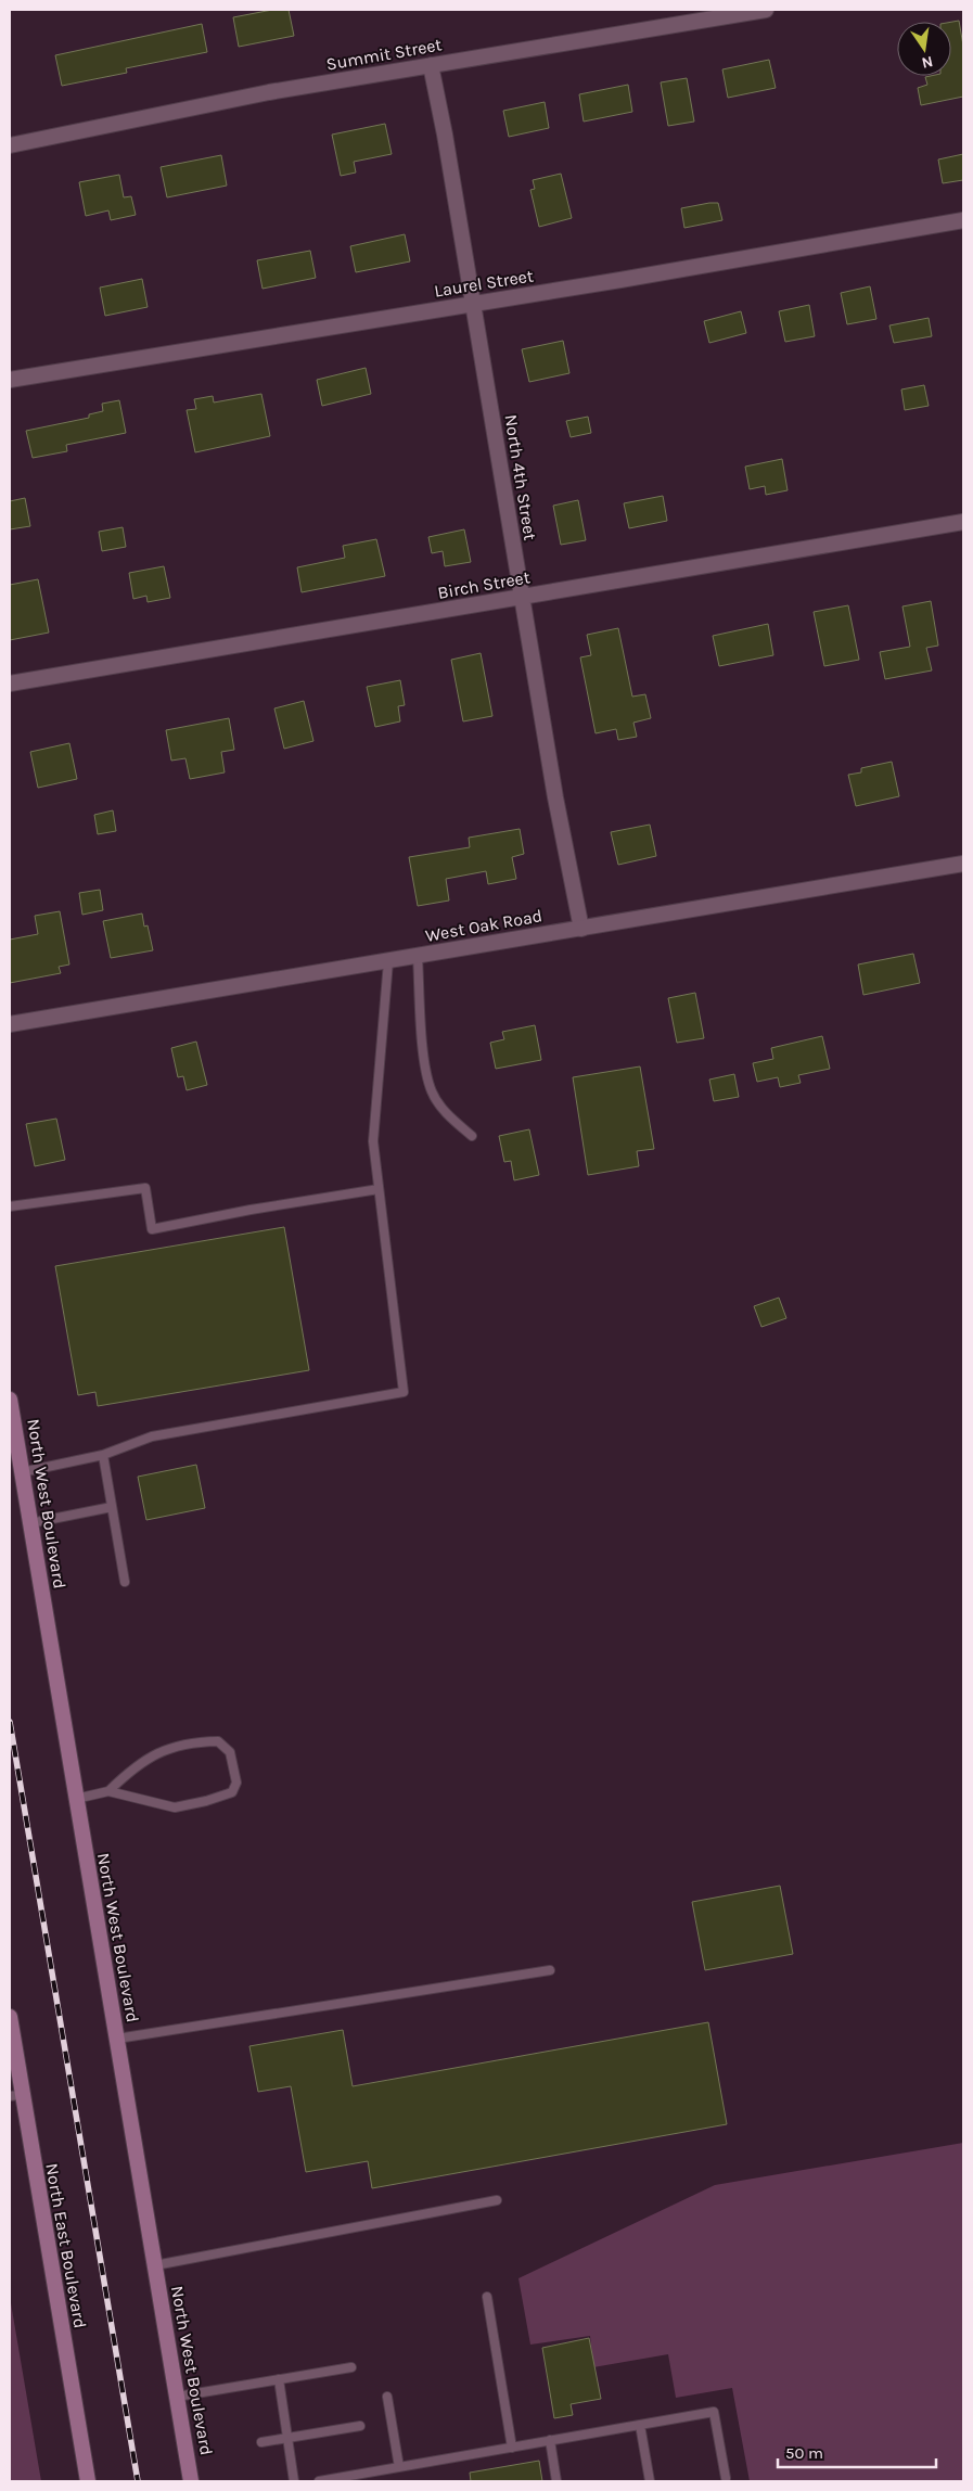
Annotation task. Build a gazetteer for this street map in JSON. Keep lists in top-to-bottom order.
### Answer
{
  "streets": {
    "main road": ["North West Boulevard", "North East Boulevard"],
    "street": [
      "Summit Street",
      "Laurel Street",
      "North 4th Street",
      "Birch Street",
      "West Oak Road"
    ]
  },
  "crossings": [
    ["Summit Street", "North 4th Street"],
    ["Laurel Street", "North 4th Street"],
    ["North 4th Street", "Birch Street"],
    ["North 4th Street", "West Oak Road"]
  ],
  "scale_bar": "50 m",
  "north": "bottom"
}
